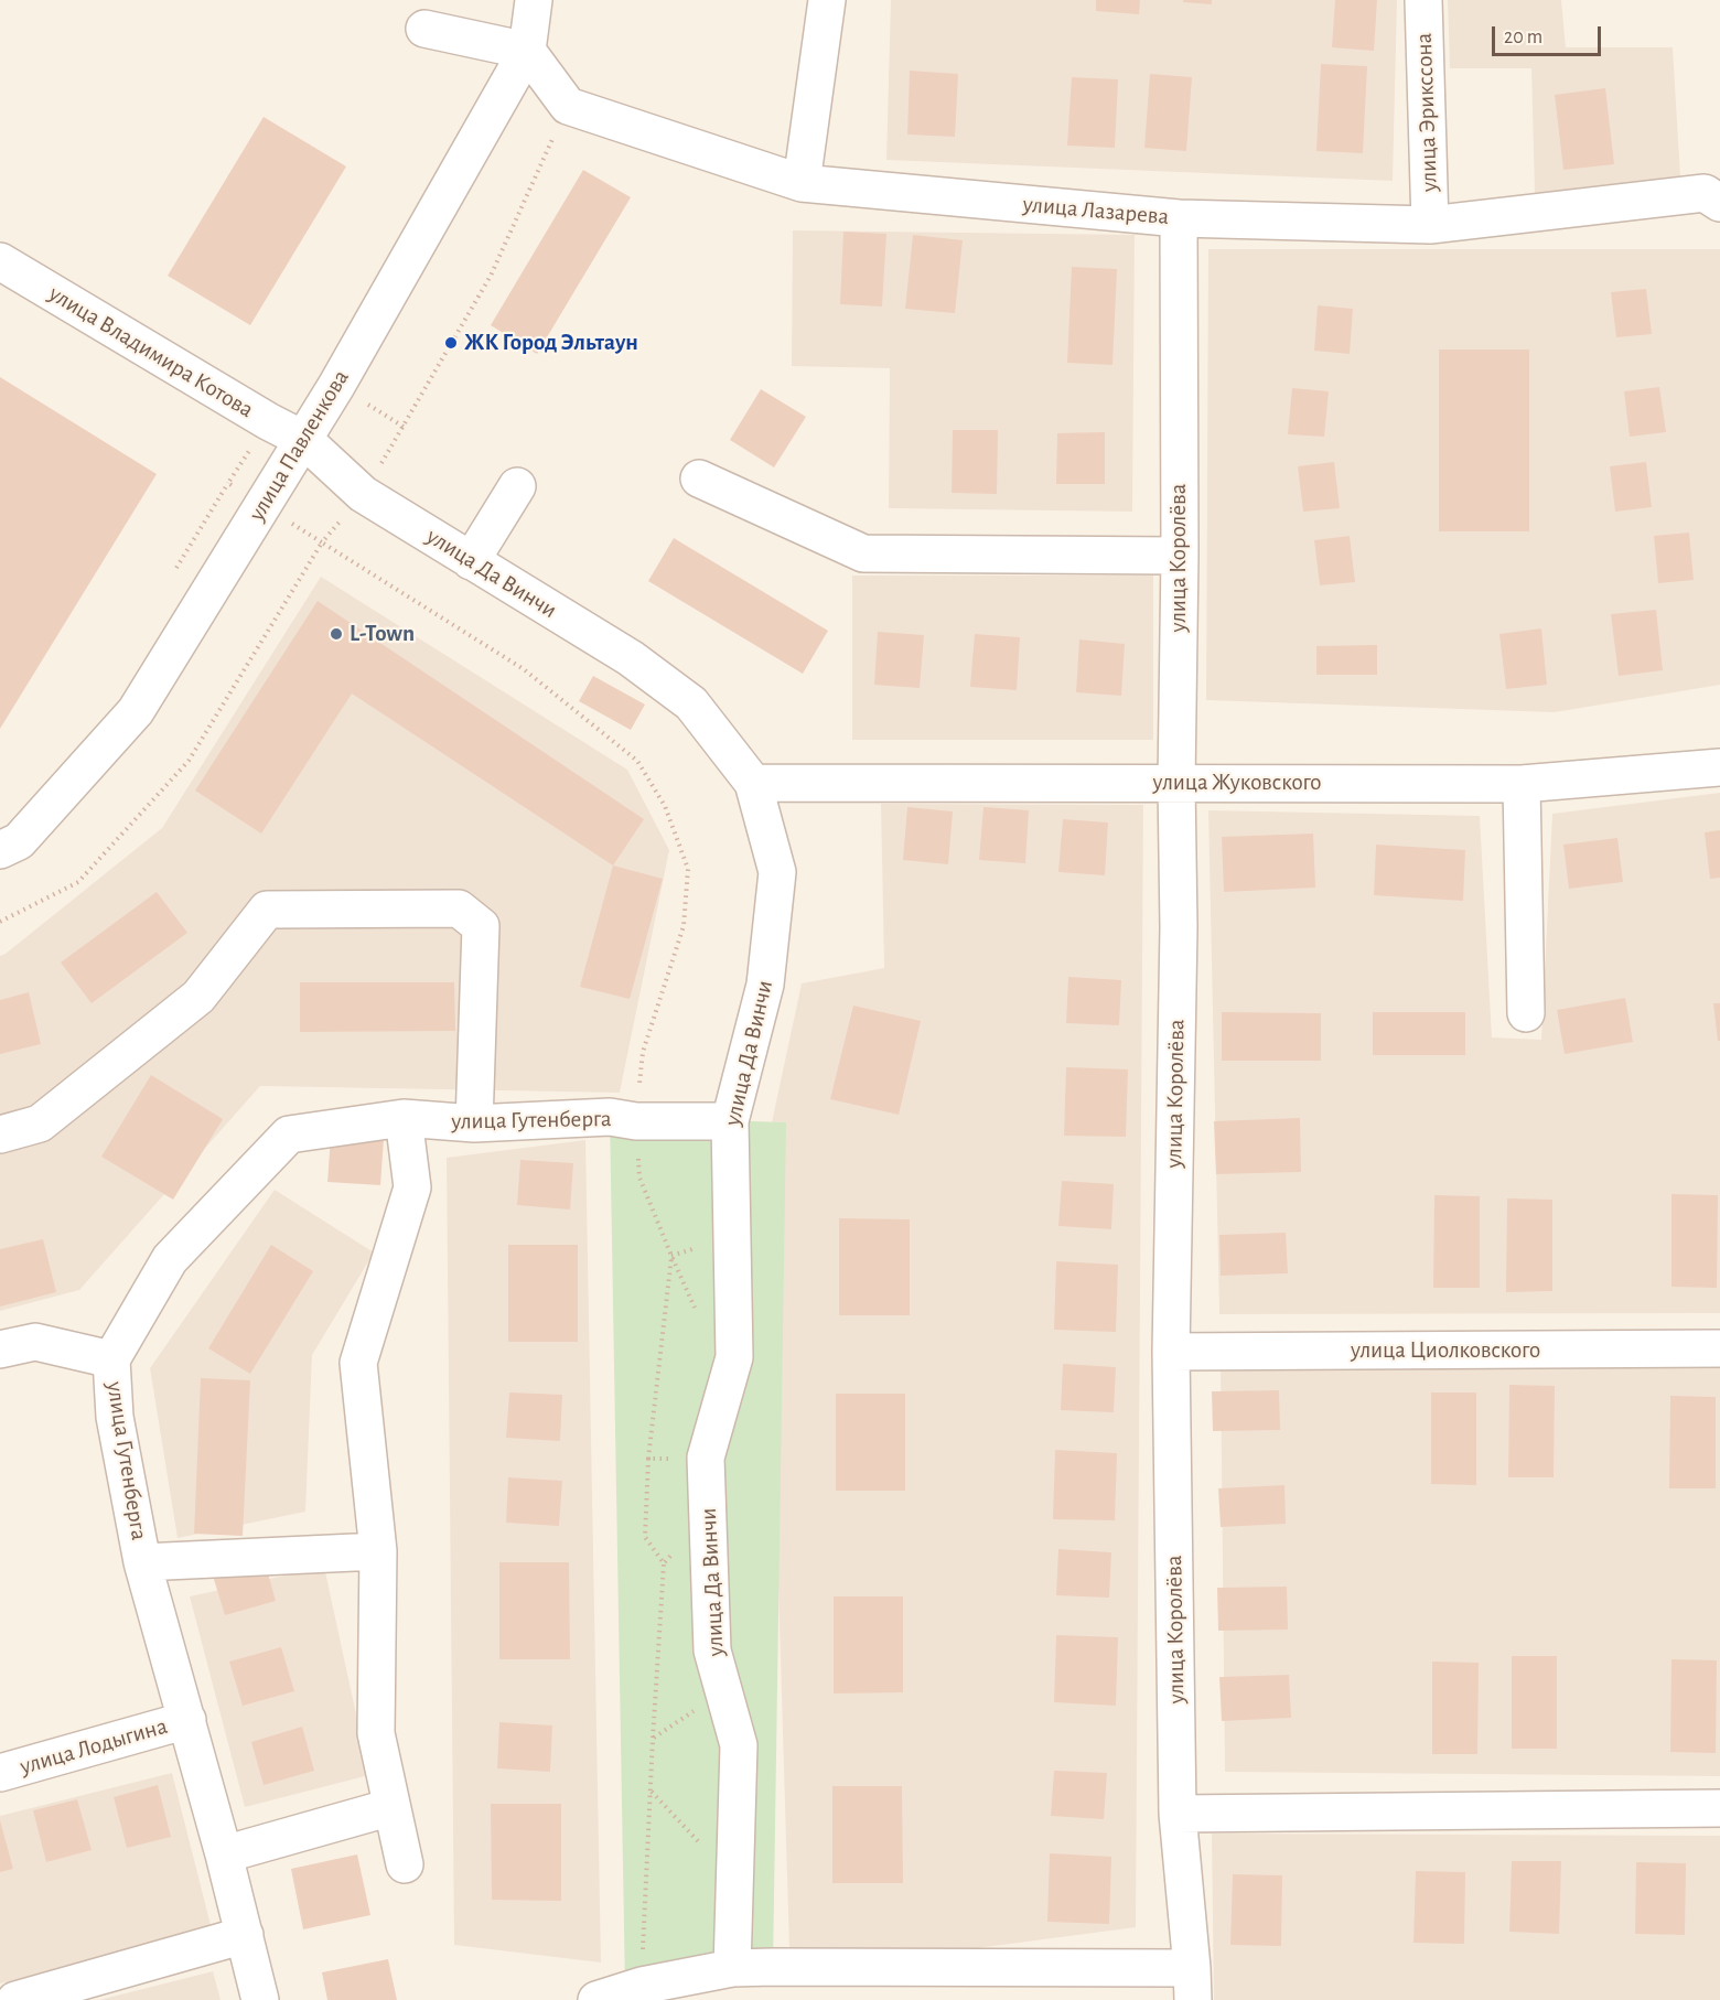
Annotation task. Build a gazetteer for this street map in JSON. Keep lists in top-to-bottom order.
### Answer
{
  "streets": {
    "street": [
      "улица Эрикссона",
      "улица Лазарева",
      "улица Владимира Котова",
      "улица Павленкова",
      "улица Королёва",
      "улица Да Винчи",
      "улица Жуковского",
      "улица Гутенберга",
      "улица Циолковского",
      "улица Лодыгина"
    ]
  },
  "crossings": [
    ["улица Эрикссона", "улица Лазарева"],
    ["улица Лазарева", "улица Королёва"],
    ["улица Владимира Котова", "улица Павленкова"],
    ["улица Владимира Котова", "улица Да Винчи"],
    ["улица Павленкова", "улица Да Винчи"],
    ["улица Королёва", "улица Жуковского"],
    ["улица Королёва", "улица Циолковского"],
    ["улица Да Винчи", "улица Жуковского"],
    ["улица Да Винчи", "улица Гутенберга"],
    ["улица Гутенберга", "улица Лодыгина"]
  ],
  "places": ["ЖК Город Эльтаун", "L-Town"],
  "scale_bar": "20 m"
}
